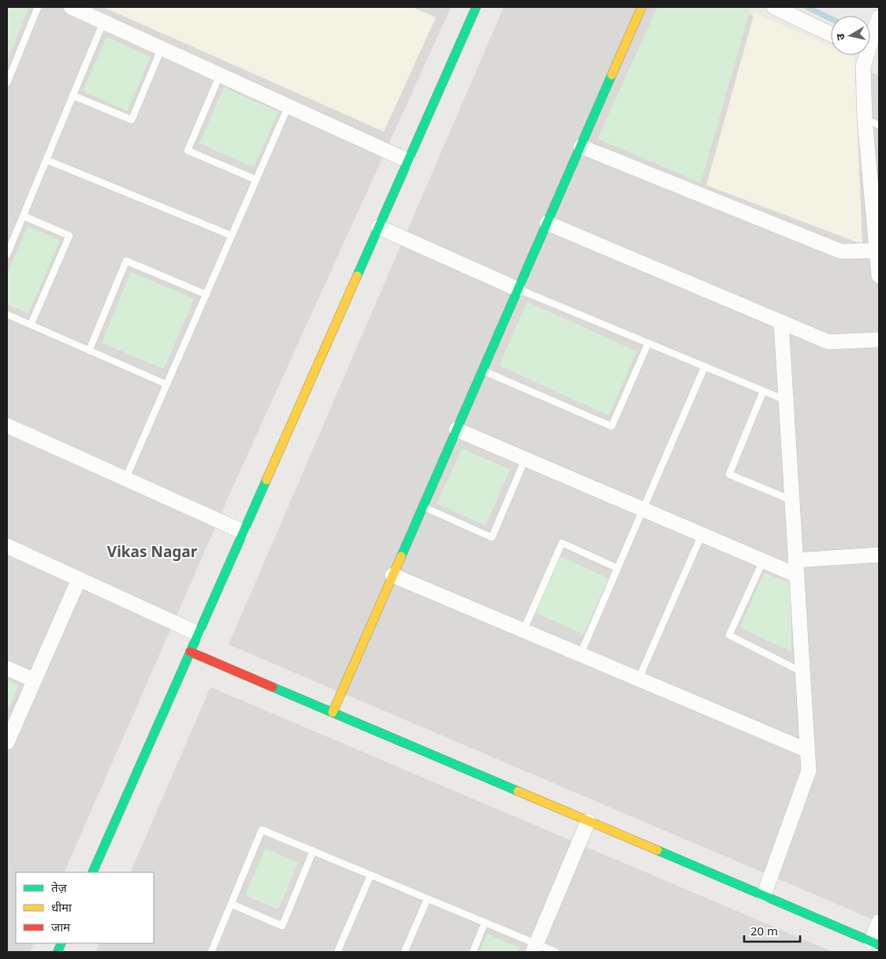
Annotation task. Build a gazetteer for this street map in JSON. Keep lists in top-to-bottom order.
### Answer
{
  "districts": ["Vikas Nagar"],
  "legend": ["तेज़", "धीमा", "जाम"],
  "scale_bar": "20 m",
  "north": "left"
}
